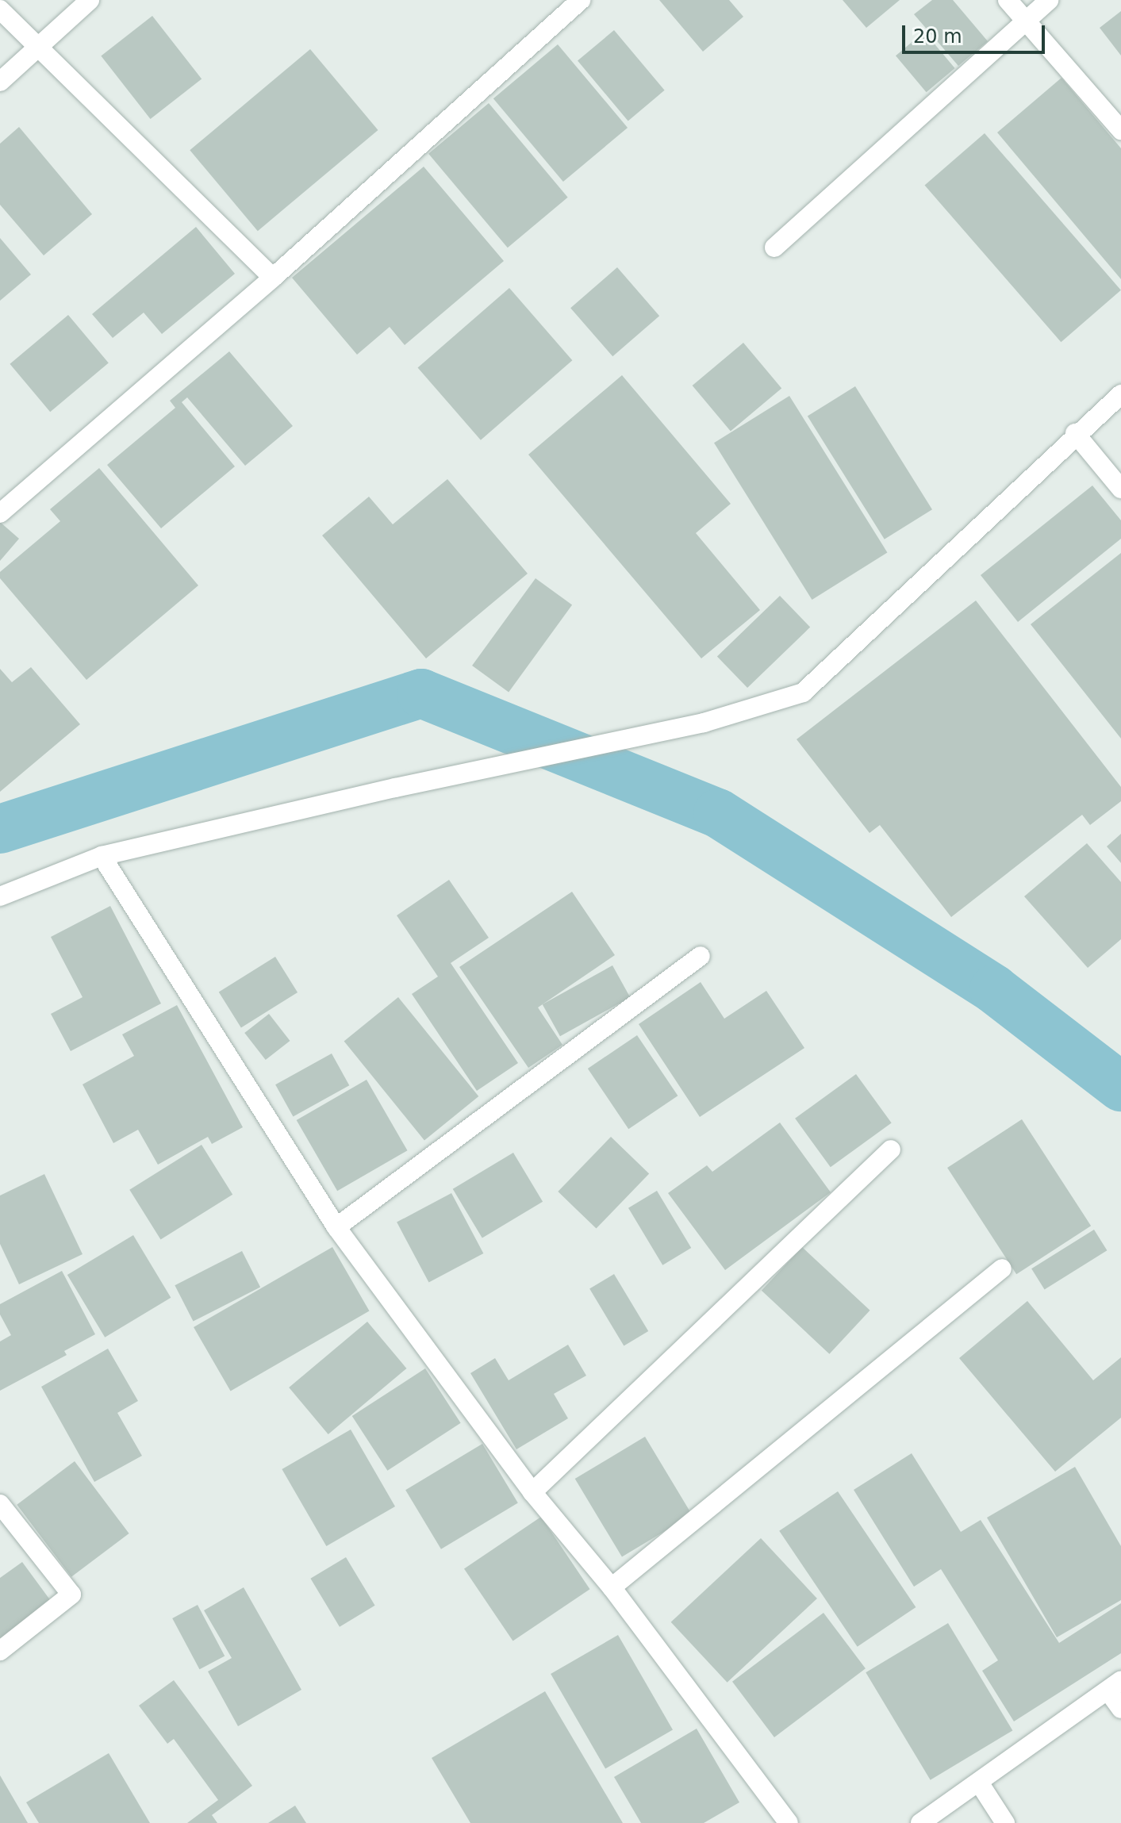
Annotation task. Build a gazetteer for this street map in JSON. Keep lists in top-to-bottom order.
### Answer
{
  "scale_bar": "20 m"
}
